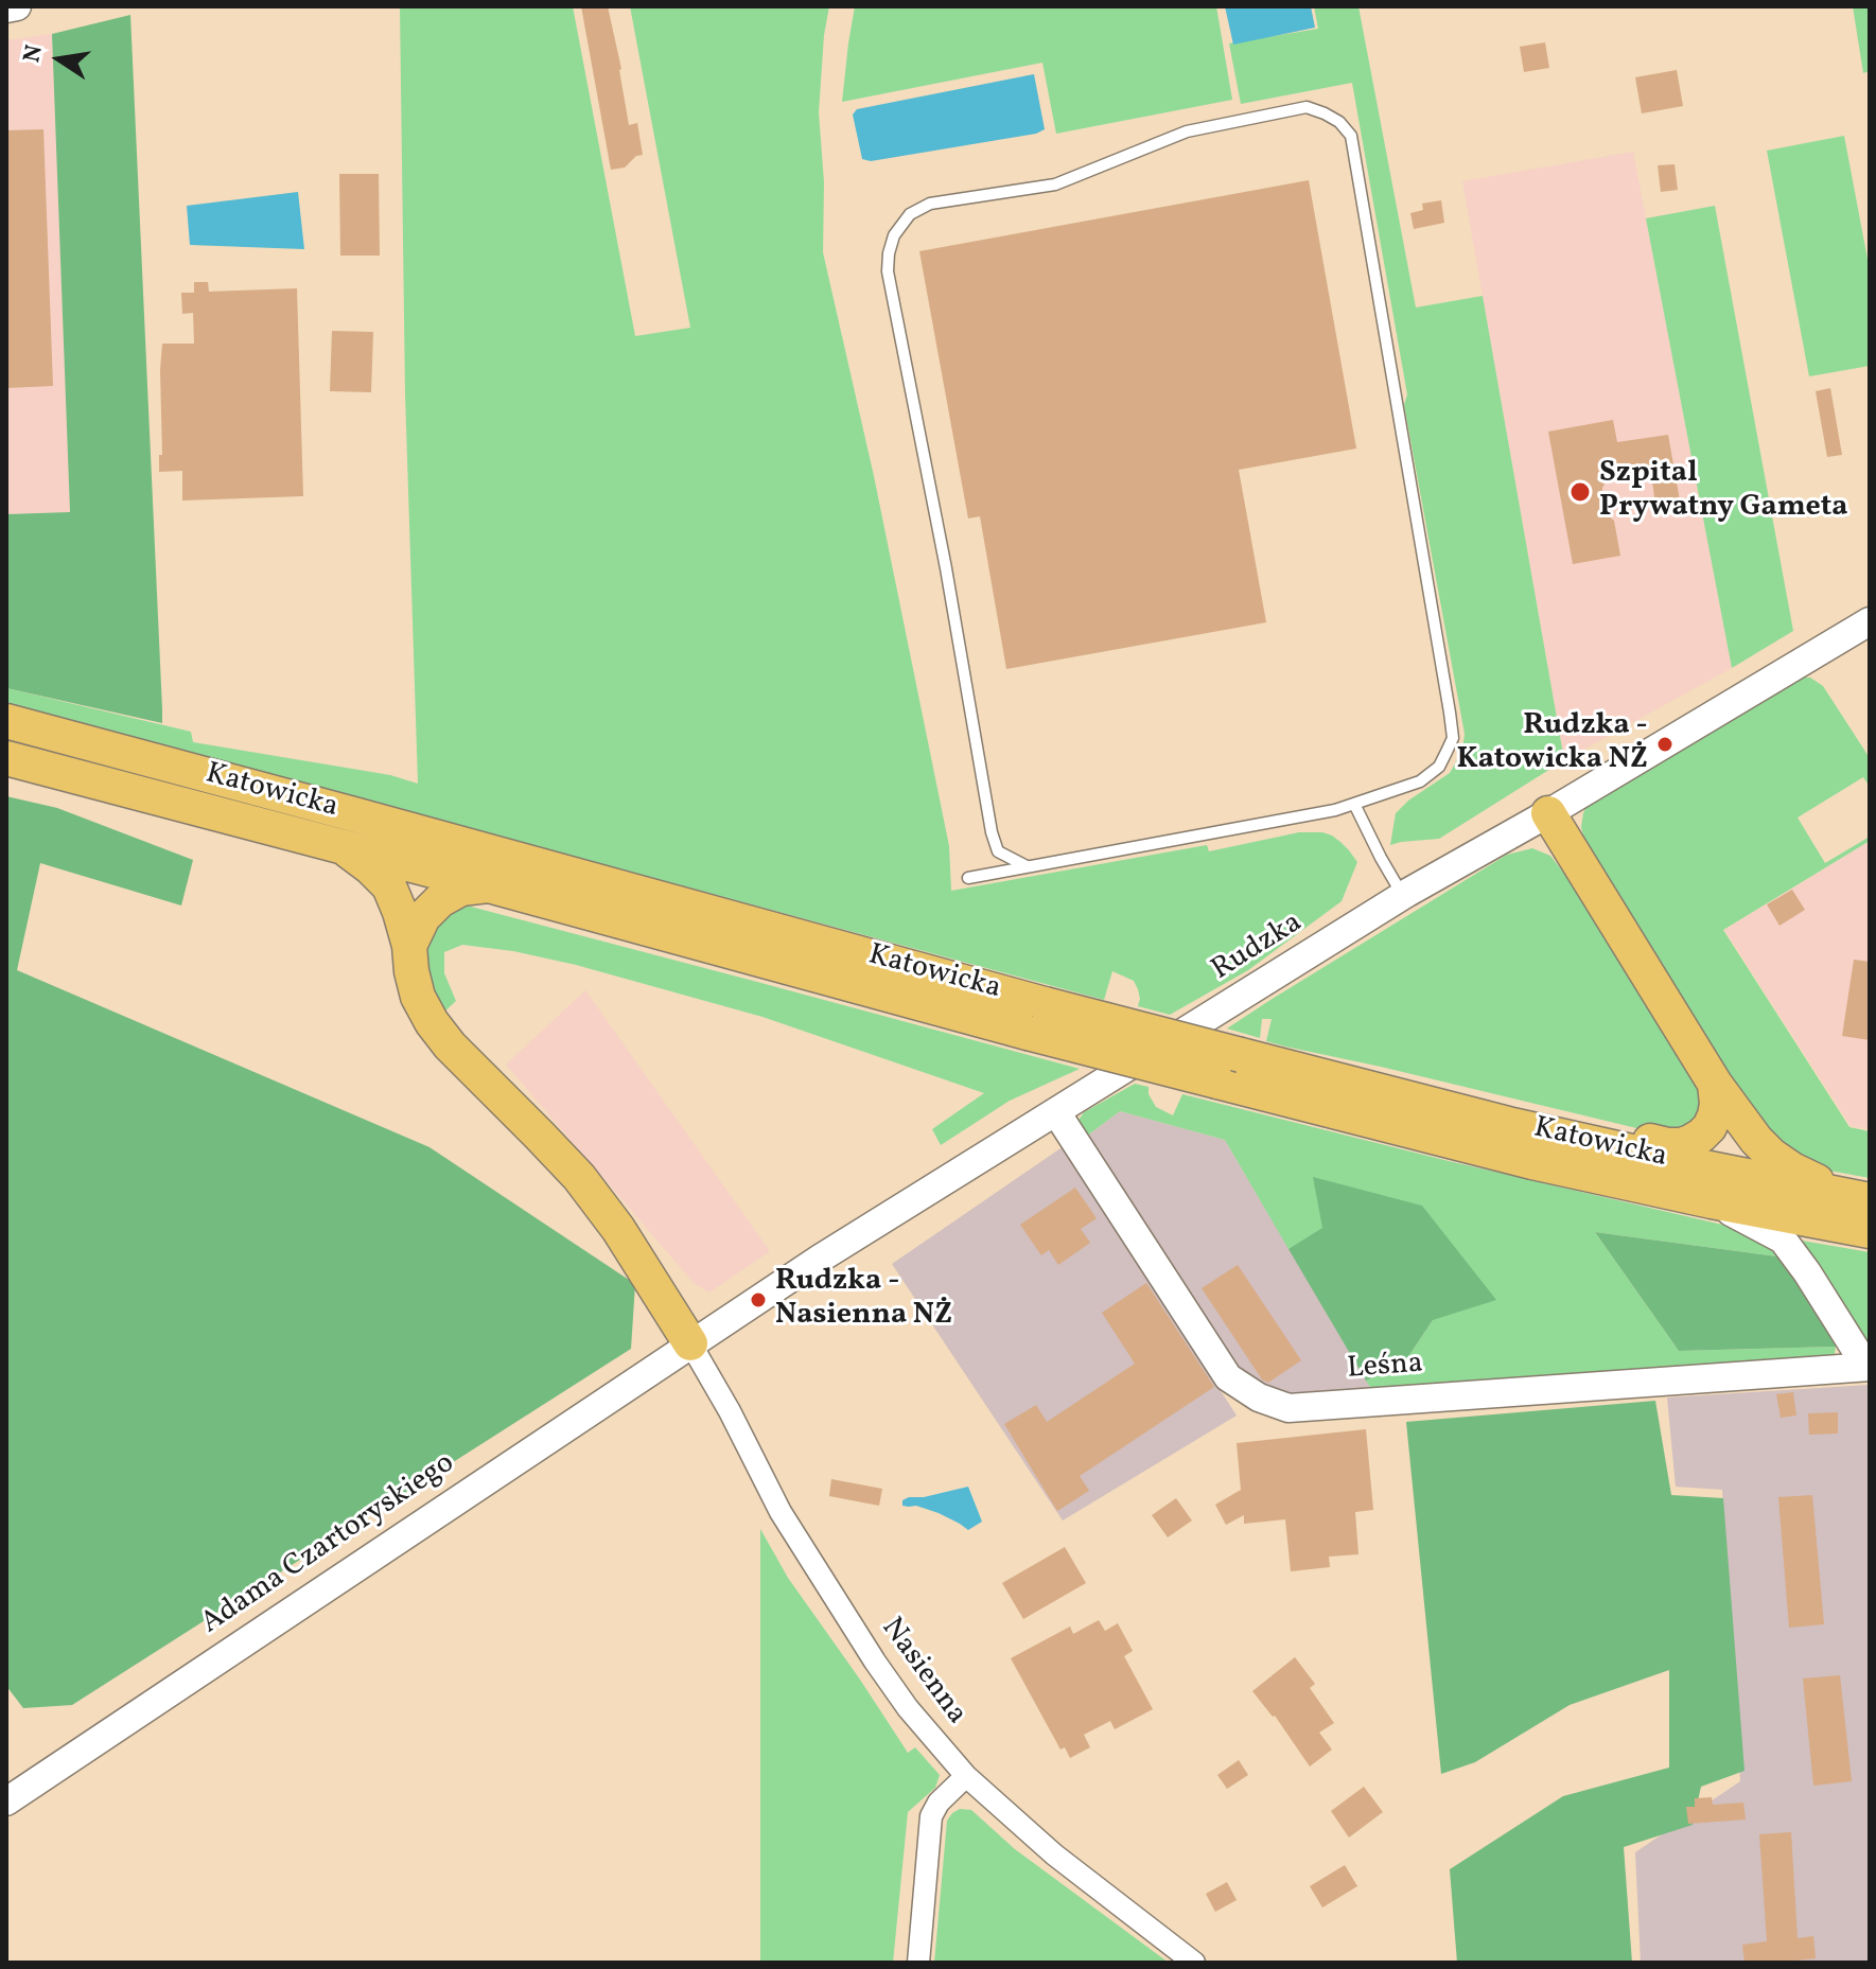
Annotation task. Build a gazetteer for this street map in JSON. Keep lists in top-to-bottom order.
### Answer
{
  "streets": {
    "main road": ["Katowicka"],
    "street": [
      "Rudzka",
      "Leśna",
      "Adama Czartoryskiego",
      "Nasienna"
    ]
  },
  "crossings": [
    ["Rudzka", "Leśna"],
    ["Rudzka", "Adama Czartoryskiego"],
    ["Rudzka", "Nasienna"],
    ["Adama Czartoryskiego", "Nasienna"]
  ],
  "places": ["Szpital Prywatny Gameta", "Rudzka - Katowicka NŻ", "Rudzka - Nasienna NŻ"],
  "north": "left"
}
